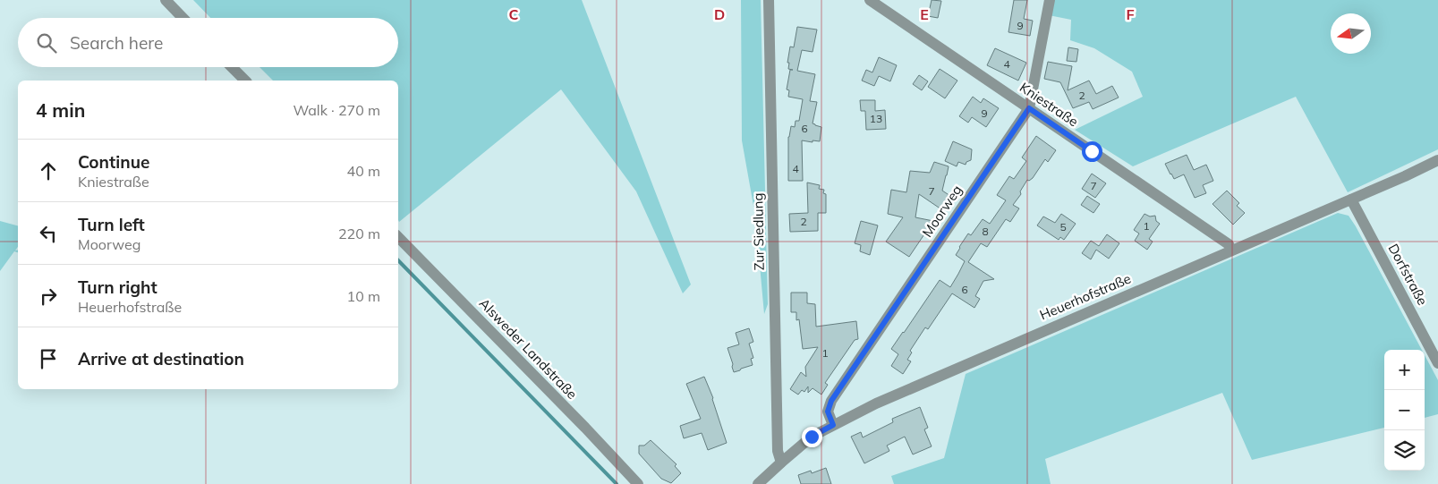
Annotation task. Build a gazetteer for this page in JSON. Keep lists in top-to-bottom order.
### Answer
{
  "streets": {
    "street": [
      "Kniestraße",
      "Moorweg",
      "Zur Siedlung",
      "Dorfstraße",
      "Heuerhofstraße",
      "Alsweder Landstraße"
    ]
  },
  "crossings": [
    ["Kniestraße", "Moorweg"],
    ["Kniestraße", "Heuerhofstraße"],
    ["Moorweg", "Heuerhofstraße"],
    ["Zur Siedlung", "Heuerhofstraße"],
    ["Dorfstraße", "Heuerhofstraße"]
  ],
  "house_numbers": [
    "9",
    "4",
    "2",
    "9",
    "13",
    "6",
    "4",
    "7",
    "7",
    "2",
    "1",
    "5",
    "8",
    "6",
    "1"
  ],
  "north": "left",
  "page": {
    "search": "Search here",
    "heading": ["4 min", "Walk · 270 m"],
    "list": [
      ["Continue", "Kniestraße", "40 m"],
      ["Turn left", "Moorweg", "220 m"],
      ["Turn right", "Heuerhofstraße", "10 m"],
      "Arrive at destination"
    ],
    "map_buttons": ["+", "−"]
  },
  "grid": {
    "columns": [
      "C",
      "D",
      "E",
      "F"
    ]
  }
}
